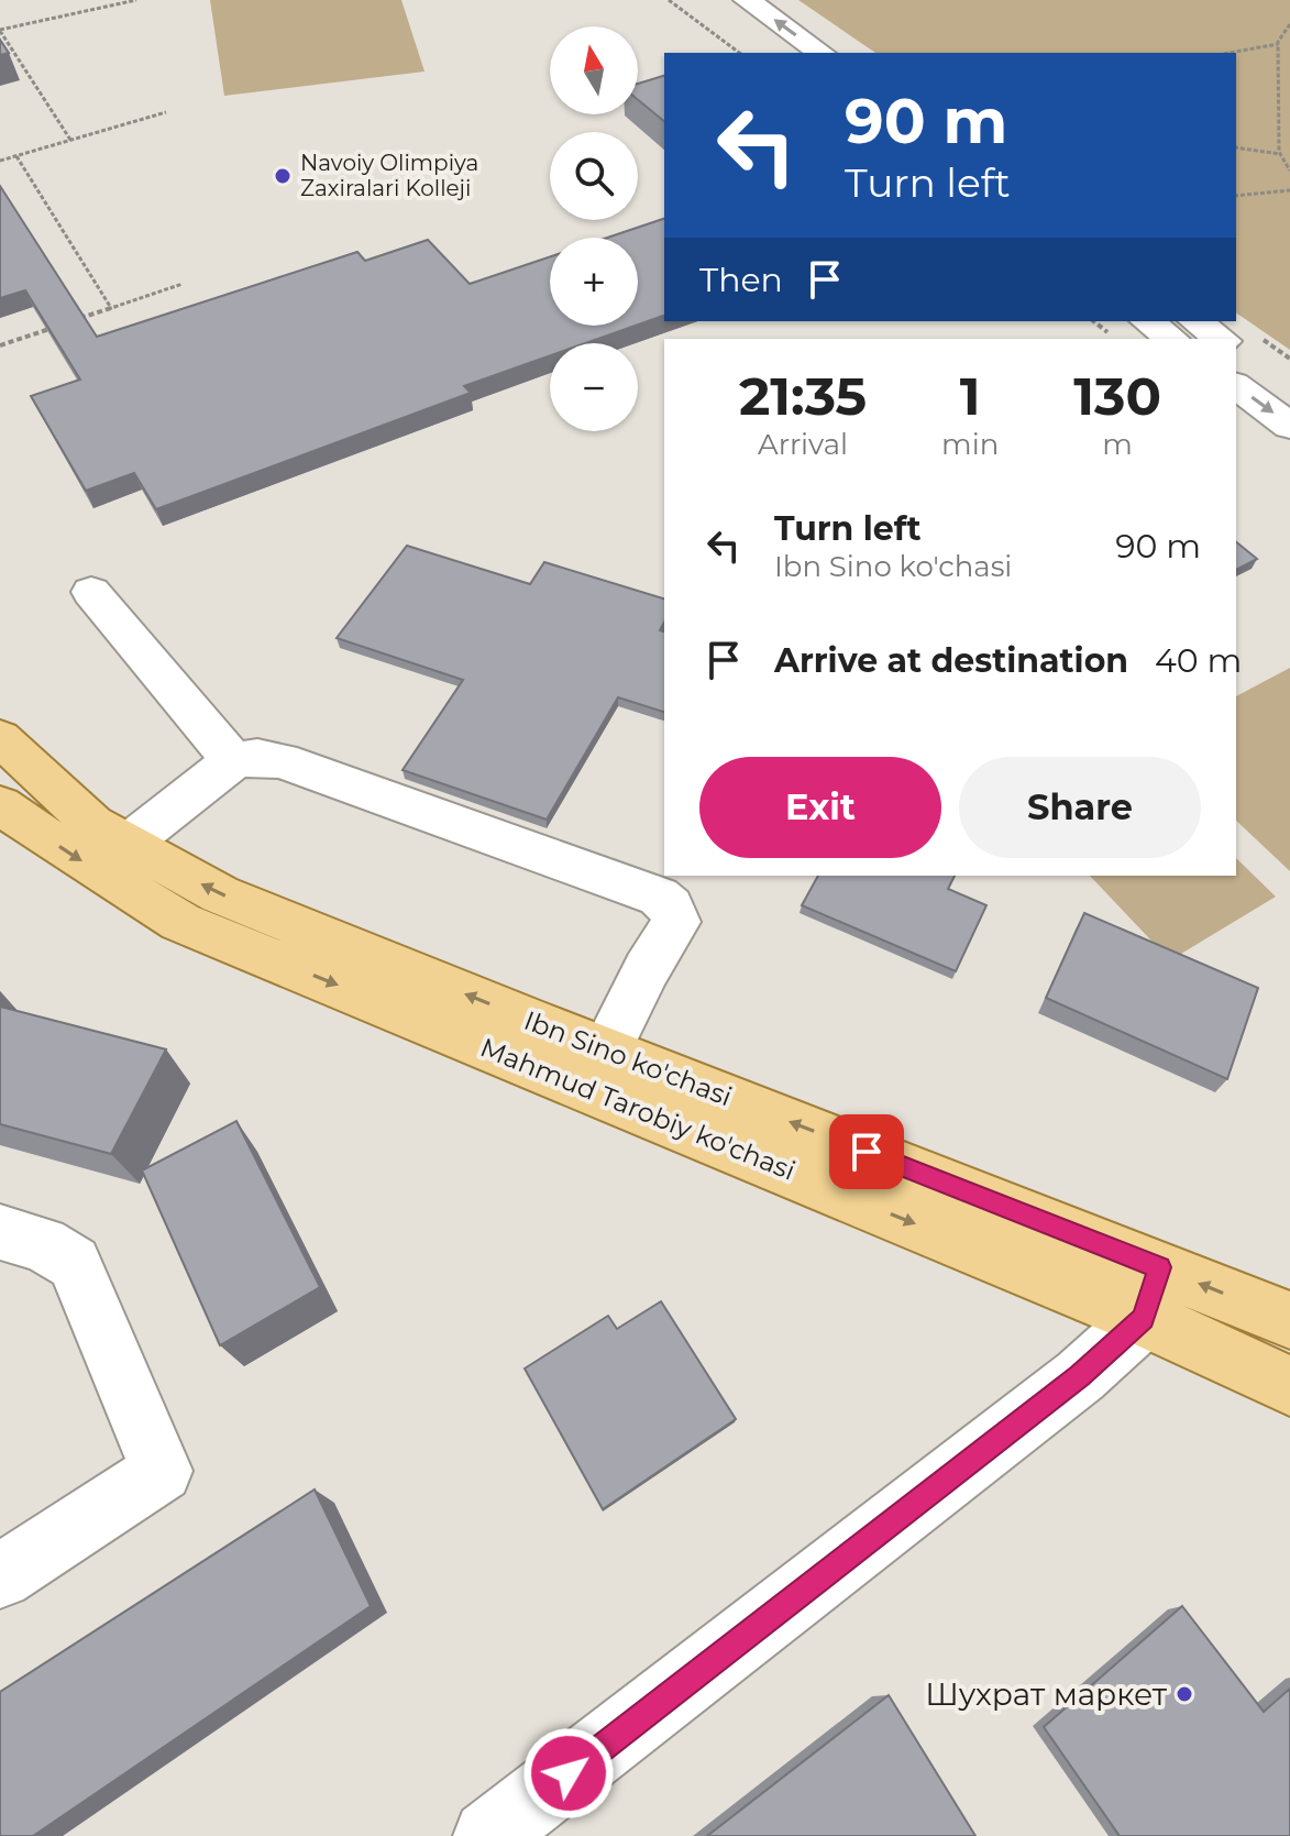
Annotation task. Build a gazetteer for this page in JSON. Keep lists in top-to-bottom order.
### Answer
{
  "streets": {
    "main road": ["Ibn Sino ko'chasi", "Mahmud Tarobiy ko'chasi"]
  },
  "crossings": [
    ["Ibn Sino ko'chasi", "Mahmud Tarobiy ko'chasi"]
  ],
  "one_way": ["Ibn Sino ko'chasi", "Mahmud Tarobiy ko'chasi"],
  "places": ["Navoiy Olimpiya Zaxiralari Kolleji", "Шухрат маркет"],
  "north": "top",
  "page": {
    "map_buttons": ["+", "−"],
    "turn": ["90 m", "Turn left"],
    "then": "Then",
    "eta": [
      "21:35",
      "Arrival",
      "1",
      "min",
      "130",
      "m"
    ],
    "list": [
      {
        "name": "Turn left",
        "note": "Ibn Sino ko'chasi",
        "value": "90 m"
      },
      {
        "name": "Arrive at destination",
        "value": "40 m"
      }
    ],
    "buttons": ["Exit", "Share"]
  }
}
